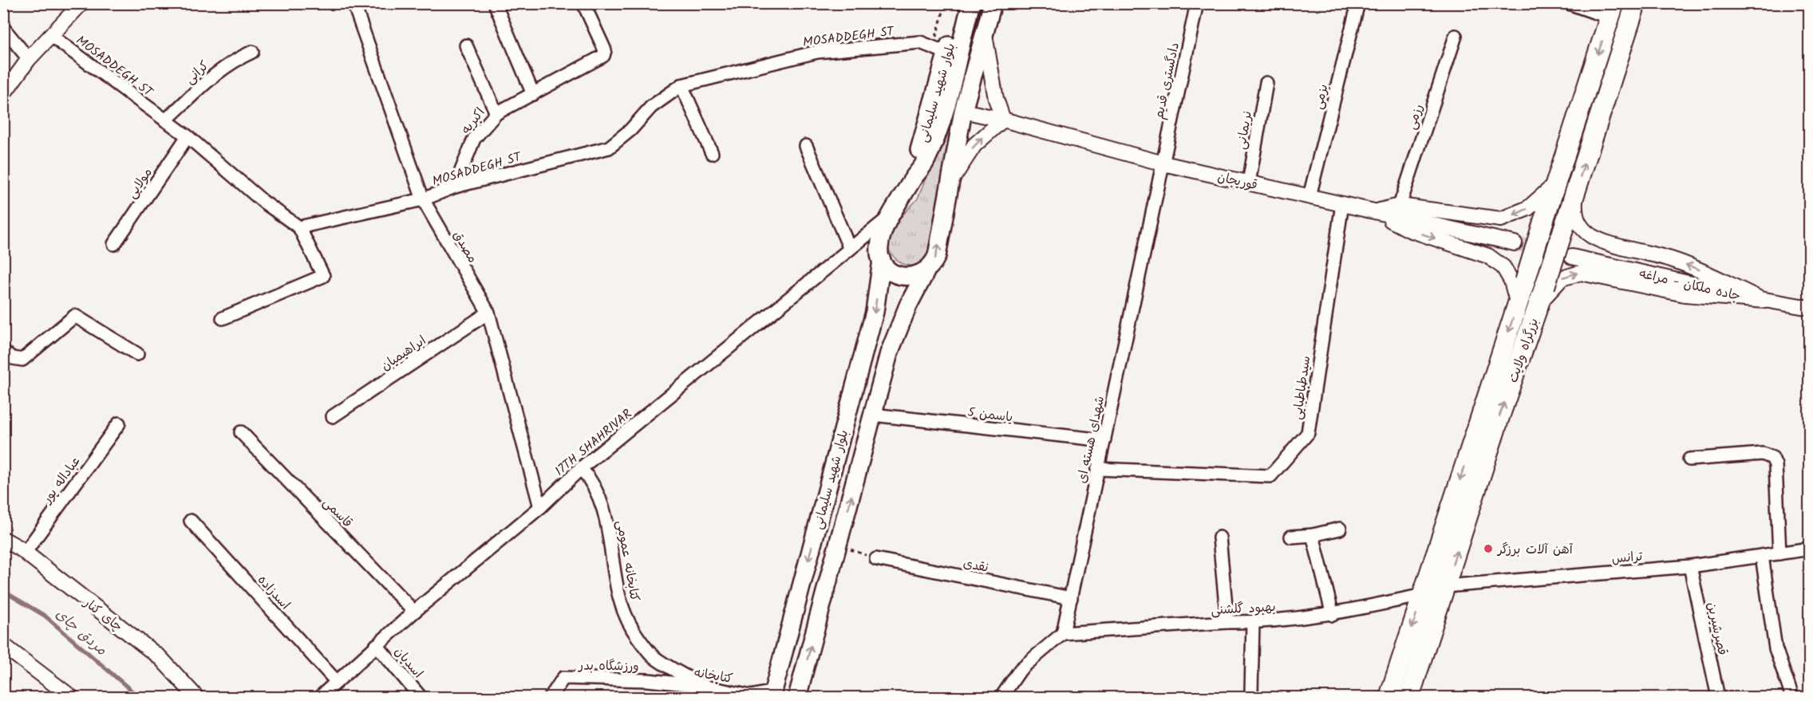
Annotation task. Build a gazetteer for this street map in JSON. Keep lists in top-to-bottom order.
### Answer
{
  "streets": {
    "highway": ["بزرگراه ولایت"],
    "main road": ["بلوار شهید سلیمانی"],
    "street": [
      "MOSADDEGH ST",
      "کرانی",
      "دادگستری قدیم",
      "بزمی",
      "رزمی",
      "اکبریه",
      "نریمانی",
      "قوریجان",
      "مولایی",
      "مصدق",
      "جاده ملکان - مراغه",
      "ابراهیمیان",
      "سیدطباطبایی",
      "یاسمن 5",
      "شهدای هسته ای",
      "17TH SHAHRIVAR",
      "عباداله پور",
      "قاسمی",
      "ترانس",
      "کتابخانه عمومی",
      "نقدی",
      "اسدزاده",
      "بهبود گلشنی",
      "چای کنار",
      "قصرشیرین",
      "اسدیان",
      "ورزشگاه بدر",
      "کتابخانه"
    ]
  },
  "crossings": [
    ["MOSADDEGH ST", "کرانی"],
    ["MOSADDEGH ST", "بلوار شهید سلیمانی"],
    ["MOSADDEGH ST", "اکبریه"],
    ["MOSADDEGH ST", "مولایی"],
    ["MOSADDEGH ST", "مصدق"],
    ["دادگستری قدیم", "قوریجان"],
    ["دادگستری قدیم", "شهدای هسته ای"],
    ["بلوار شهید سلیمانی", "قوریجان"],
    ["بلوار شهید سلیمانی", "یاسمن 5"],
    ["بلوار شهید سلیمانی", "17TH SHAHRIVAR"],
    ["بلوار شهید سلیمانی", "کتابخانه"],
    ["بزمی", "قوریجان"],
    ["نریمانی", "قوریجان"],
    ["قوریجان", "سیدطباطبایی"],
    ["قوریجان", "شهدای هسته ای"],
    ["مصدق", "ابراهیمیان"],
    ["مصدق", "17TH SHAHRIVAR"],
    ["بزرگراه ولایت", "ترانس"],
    ["بزرگراه ولایت", "بهبود گلشنی"],
    ["سیدطباطبایی", "شهدای هسته ای"],
    ["یاسمن 5", "شهدای هسته ای"],
    ["شهدای هسته ای", "نقدی"],
    ["شهدای هسته ای", "بهبود گلشنی"],
    ["17TH SHAHRIVAR", "قاسمی"],
    ["17TH SHAHRIVAR", "کتابخانه عمومی"],
    ["17TH SHAHRIVAR", "اسدزاده"],
    ["17TH SHAHRIVAR", "اسدیان"],
    ["عباداله پور", "چای کنار"],
    ["ترانس", "قصرشیرین"],
    ["کتابخانه عمومی", "کتابخانه"],
    ["ورزشگاه بدر", "کتابخانه"]
  ],
  "water": ["مردق چای"],
  "places": ["آهن آلات برزگر"]
}
